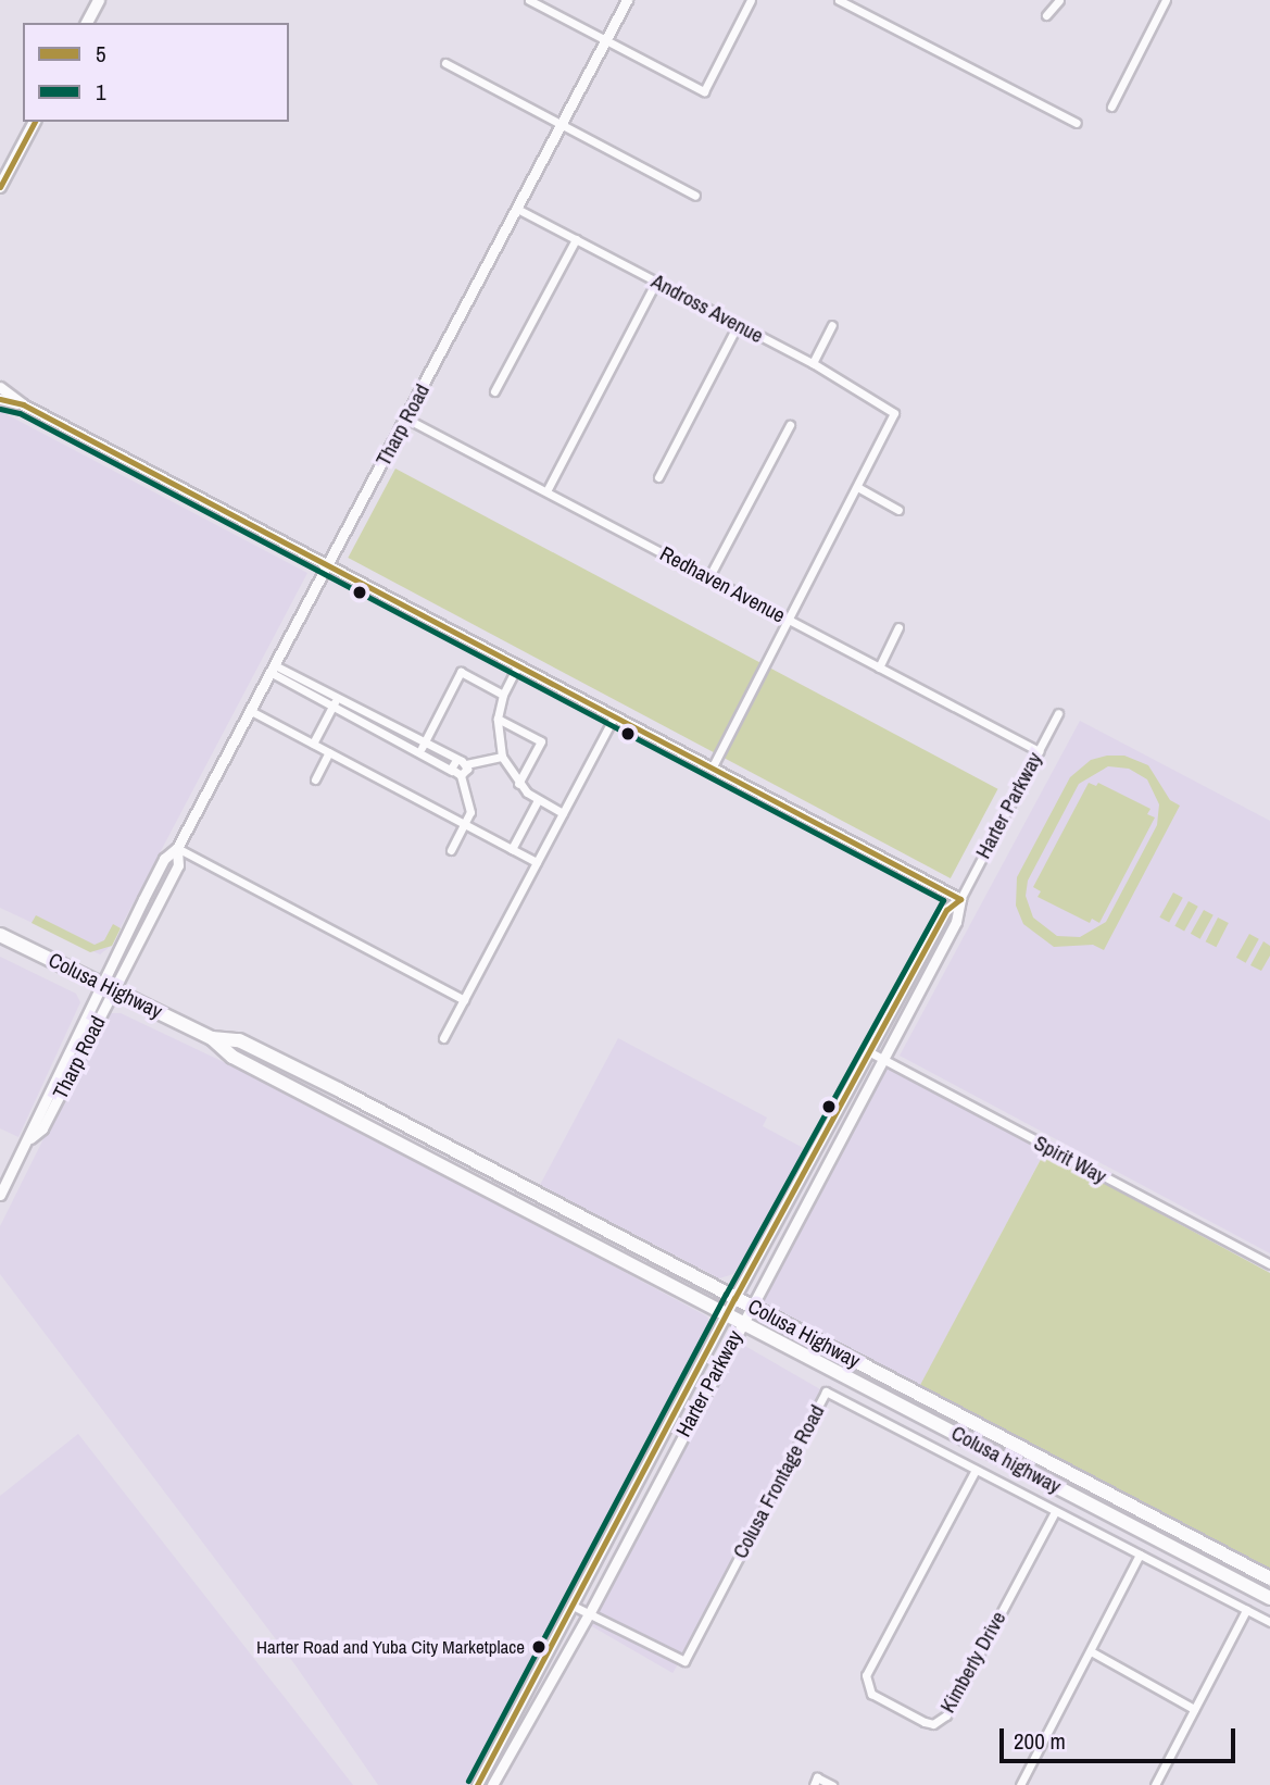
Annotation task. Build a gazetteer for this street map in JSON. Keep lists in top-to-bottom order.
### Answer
{
  "streets": {
    "highway": ["Colusa Highway", "Colusa highway"],
    "street": [
      "Andross Avenue",
      "Tharp Road",
      "Redhaven Avenue",
      "Harter Parkway",
      "Spirit Way",
      "Colusa Frontage Road",
      "Kimberly Drive"
    ]
  },
  "crossings": [
    ["Andross Avenue", "Tharp Road"],
    ["Tharp Road", "Redhaven Avenue"],
    ["Tharp Road", "Colusa Highway"],
    ["Redhaven Avenue", "Harter Parkway"],
    ["Harter Parkway", "Colusa Highway"],
    ["Harter Parkway", "Spirit Way"],
    ["Harter Parkway", "Colusa highway"],
    ["Harter Parkway", "Colusa Frontage Road"],
    ["Colusa Highway", "Colusa highway"],
    ["Colusa Frontage Road", "Kimberly Drive"]
  ],
  "places": ["Harter Road and Yuba City Marketplace"],
  "lines": ["transit line 5", "transit line 1"],
  "legend": ["5", "1"],
  "scale_bar": "200 m"
}
